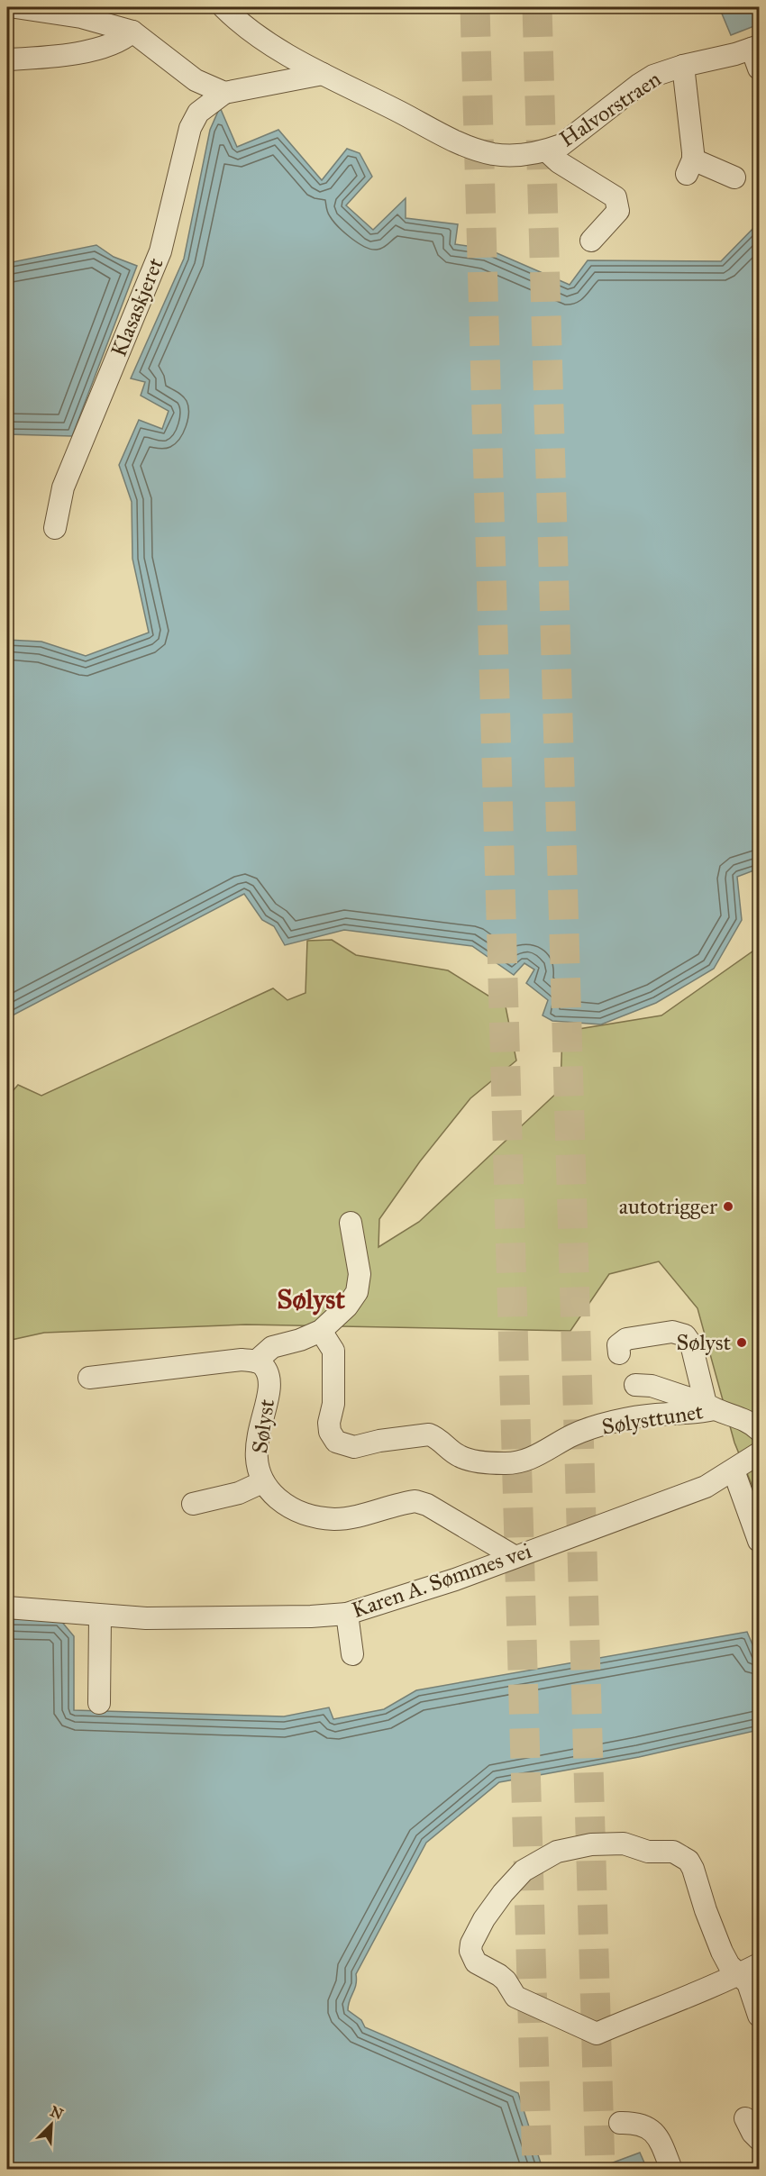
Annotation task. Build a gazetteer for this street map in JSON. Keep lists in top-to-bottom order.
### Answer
{
  "streets": {
    "street": [
      "Halvorstraen",
      "Klasaskjeret",
      "Sølysttunet",
      "Sølyst",
      "Karen A. Sømmes vei"
    ]
  },
  "crossings": [
    ["Sølyst", "Karen A. Sømmes vei"]
  ],
  "districts": ["Sølyst"],
  "places": ["autotrigger", "Sølyst"],
  "north": "top right"
}
